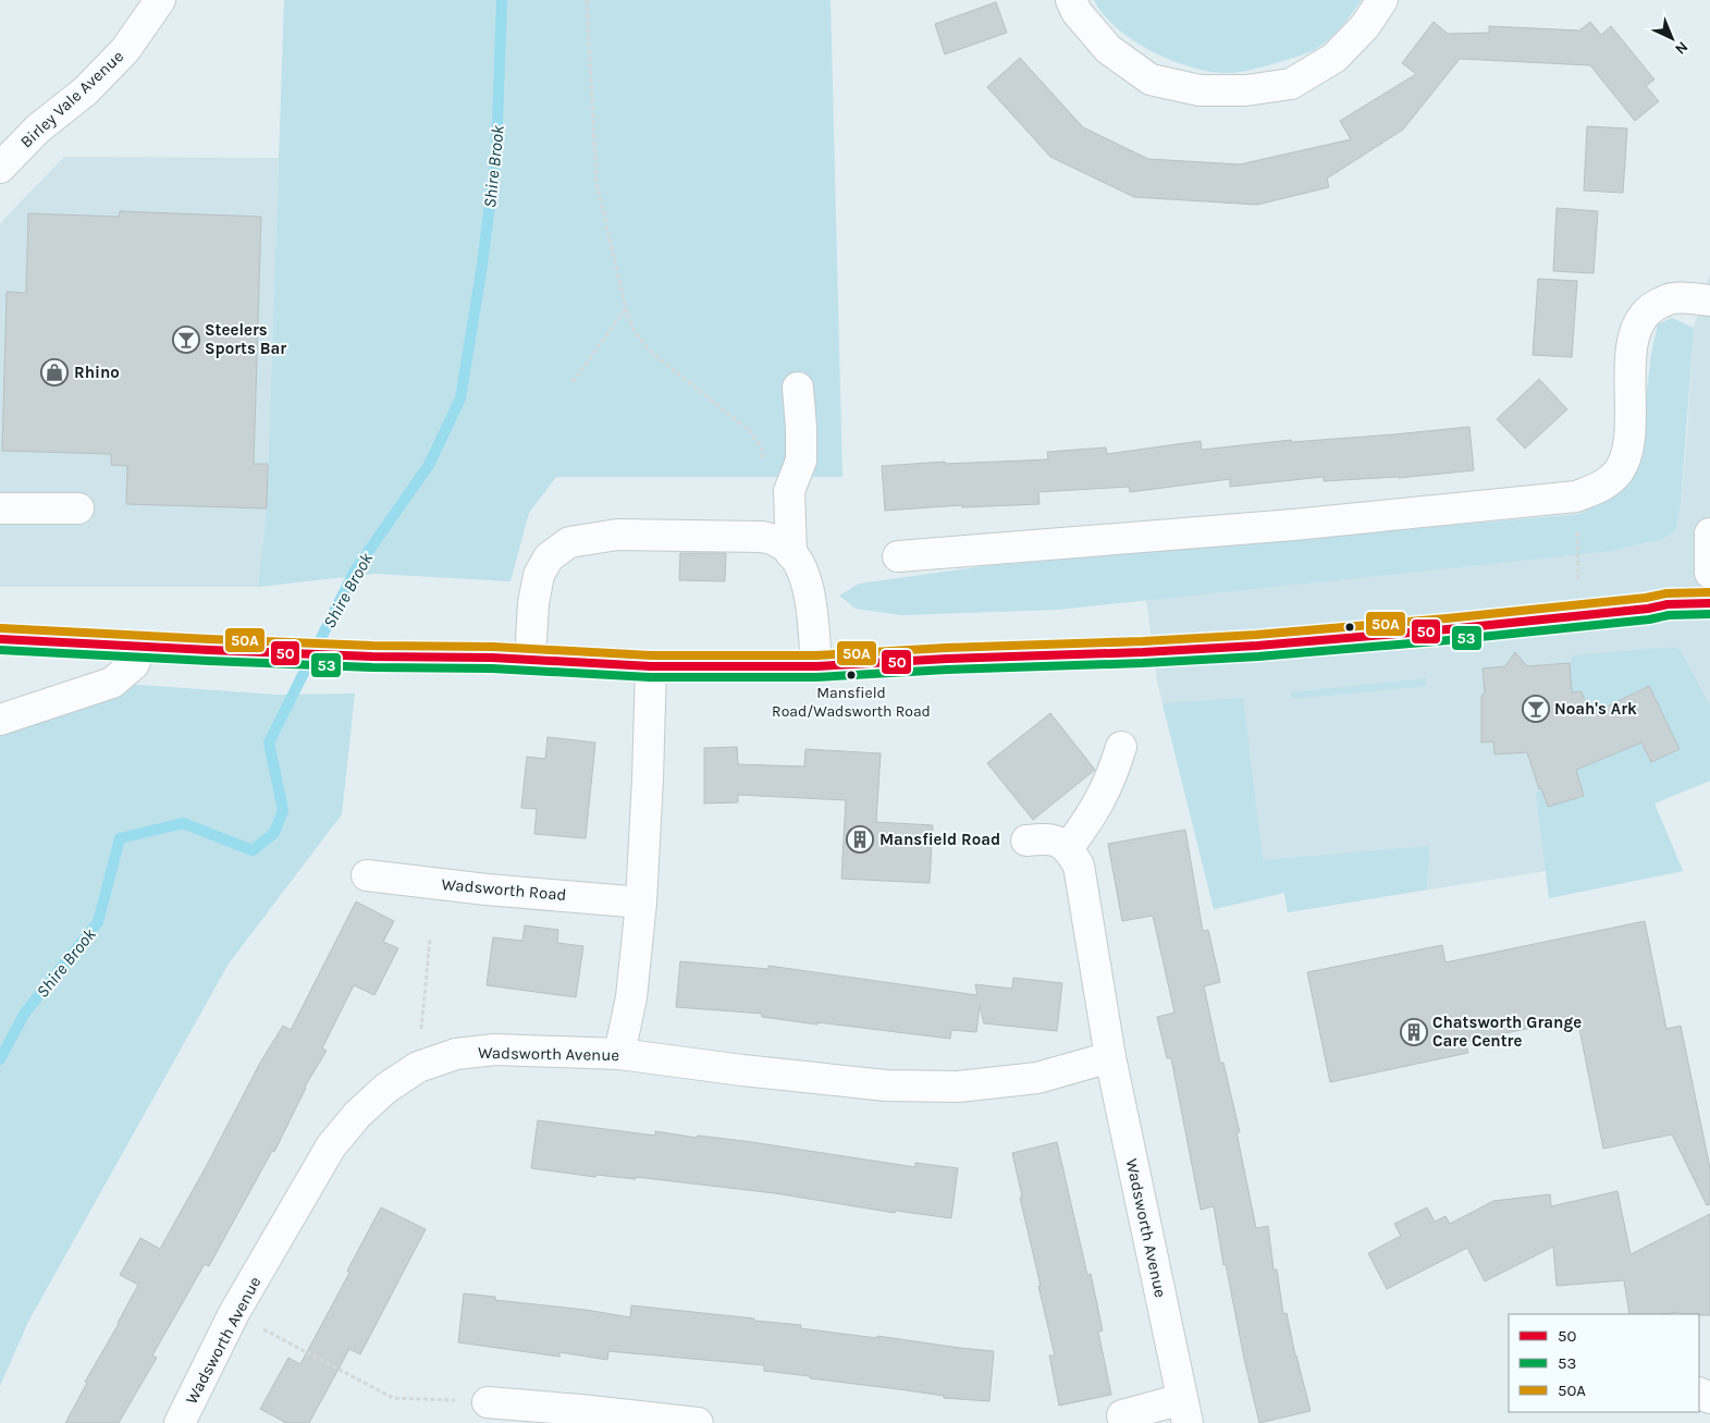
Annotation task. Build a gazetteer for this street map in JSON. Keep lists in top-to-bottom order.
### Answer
{
  "streets": {
    "street": ["Birley Vale Avenue", "Wadsworth Road", "Wadsworth Avenue"]
  },
  "water": ["Shire Brook"],
  "places": {
    "bar": ["Steelers Sports Bar", "Noah's Ark"],
    "shop": ["Rhino"],
    "other": ["Mansfield Road/Wadsworth Road"],
    "building": ["Mansfield Road", "Chatsworth Grange Care Centre"]
  },
  "lines": ["transit line 50A", "transit line 50", "transit line 53"],
  "legend": ["50", "53", "50A"],
  "north": "bottom right"
}
